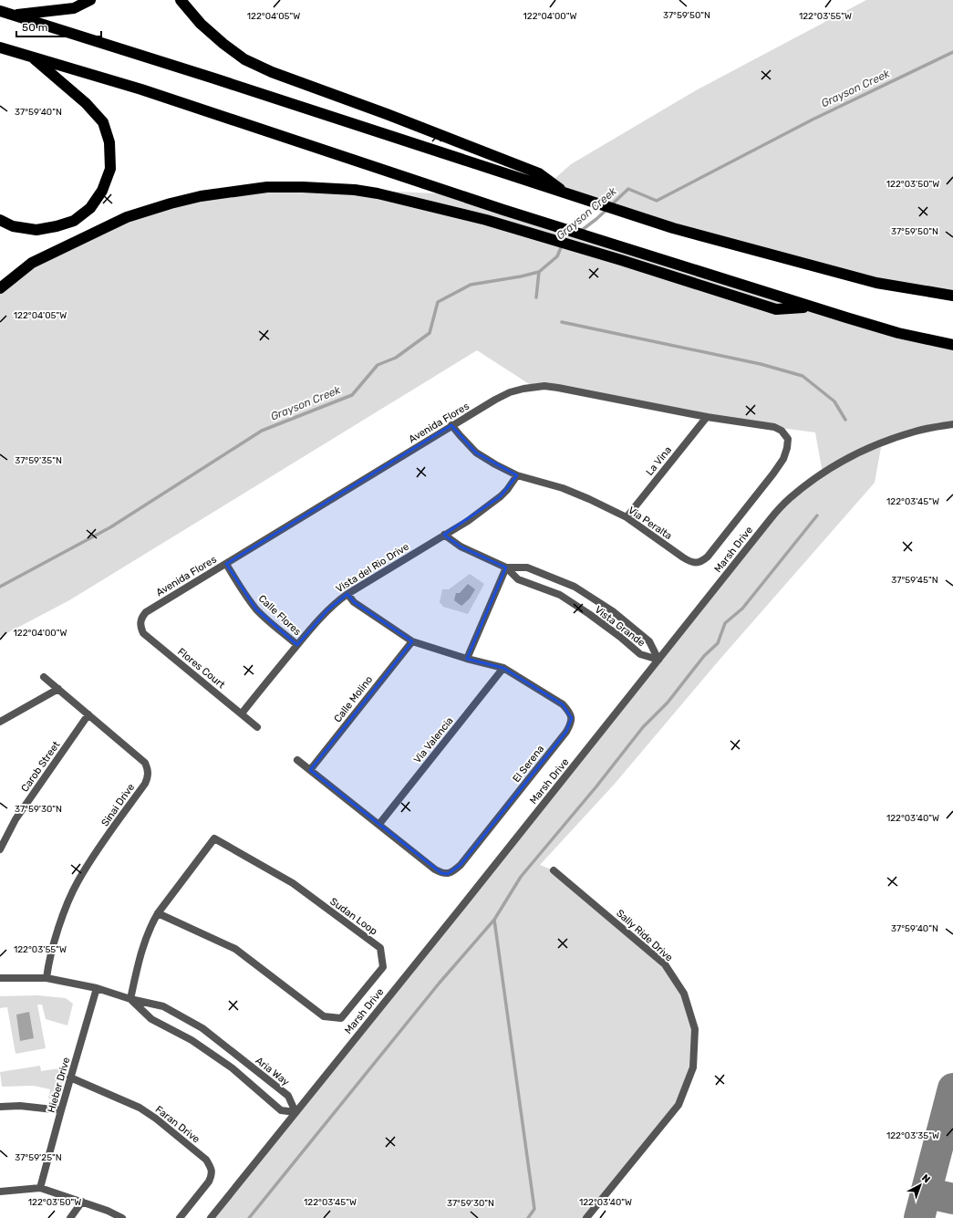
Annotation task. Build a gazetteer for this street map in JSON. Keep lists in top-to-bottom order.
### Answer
{
  "streets": {
    "street": [
      "Avenida Flores",
      "La Vina",
      "Via Peralta",
      "Marsh Drive",
      "Vista del Rio Drive",
      "Calle Flores",
      "Vista Grande",
      "Flores Court",
      "Calle Molino",
      "Via Valencia",
      "El Serena",
      "Carob Street",
      "Sinai Drive",
      "Sudan Loop",
      "Sally Ride Drive",
      "Aria Way",
      "Hieber Drive",
      "Faran Drive"
    ]
  },
  "crossings": [
    ["Avenida Flores", "La Vina"],
    ["Avenida Flores", "Via Peralta"],
    ["Avenida Flores", "Calle Flores"],
    ["Avenida Flores", "Flores Court"],
    ["La Vina", "Via Peralta"],
    ["Via Peralta", "Vista del Rio Drive"],
    ["Marsh Drive", "Vista Grande"],
    ["Marsh Drive", "Aria Way"],
    ["Vista del Rio Drive", "Calle Flores"],
    ["Vista del Rio Drive", "Vista Grande"],
    ["Vista del Rio Drive", "Flores Court"],
    ["Vista del Rio Drive", "El Serena"],
    ["Calle Molino", "El Serena"],
    ["Via Valencia", "El Serena"],
    ["Carob Street", "Sinai Drive"],
    ["Sinai Drive", "Aria Way"],
    ["Sudan Loop", "Aria Way"],
    ["Aria Way", "Hieber Drive"],
    ["Hieber Drive", "Faran Drive"]
  ],
  "water": ["Grayson Creek"],
  "scale_bar": "50 m",
  "north": "top right",
  "coordinates": [
    "37°59'50\"N",
    "122°04'05\"W",
    "122°03'55\"W",
    "122°04'00\"W",
    "37°59'40\"N",
    "122°03'50\"W",
    "37°59'35\"N",
    "122°03'45\"W",
    "37°59'45\"N",
    "37°59'30\"N",
    "122°03'40\"W",
    "122°03'35\"W",
    "37°59'25\"N"
  ]
}
